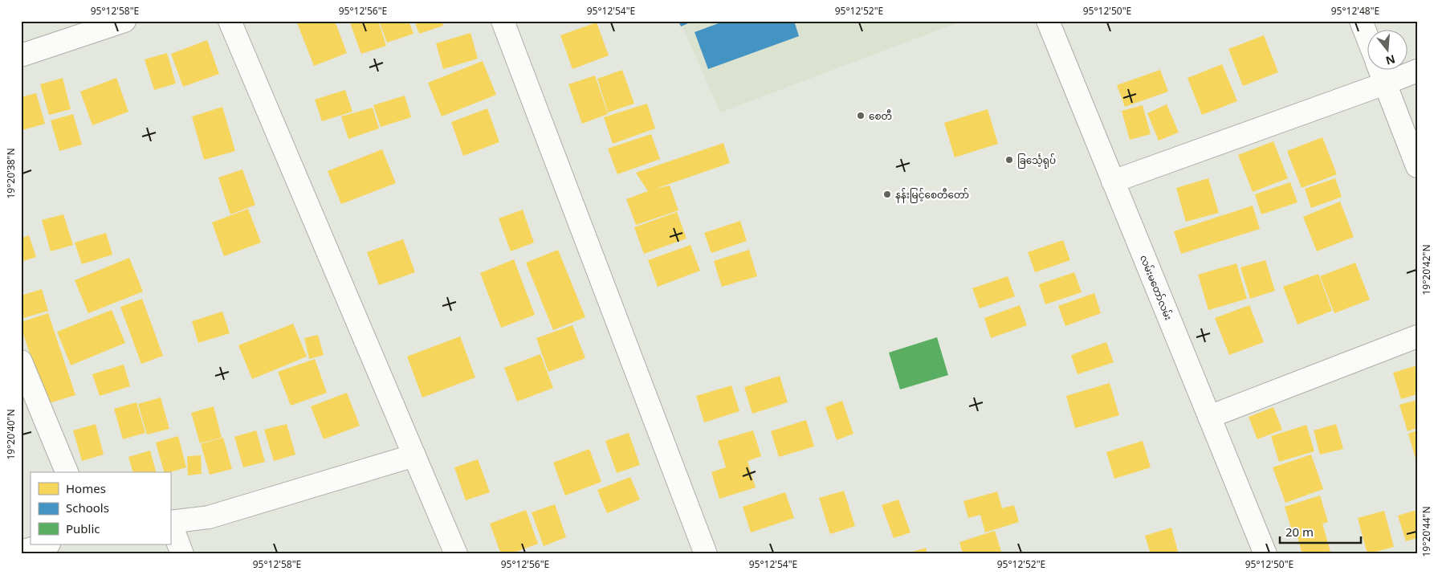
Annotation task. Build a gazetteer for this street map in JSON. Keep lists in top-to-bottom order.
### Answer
{
  "streets": {
    "street": ["လမ်းမတော်လမ်း"]
  },
  "places": ["စေတီ", "ခြင်္သေ့ရုပ်", "နန်းမြင့်စေတီတော်"],
  "legend": ["Homes", "Schools", "Public"],
  "scale_bar": "20 m",
  "north": "bottom",
  "coordinates": [
    "95°12'58\"E",
    "95°12'56\"E",
    "95°12'54\"E",
    "95°12'52\"E",
    "95°12'50\"E",
    "95°12'48\"E",
    "19°20'38\"N",
    "19°20'42\"N",
    "19°20'40\"N",
    "19°20'44\"N"
  ]
}
